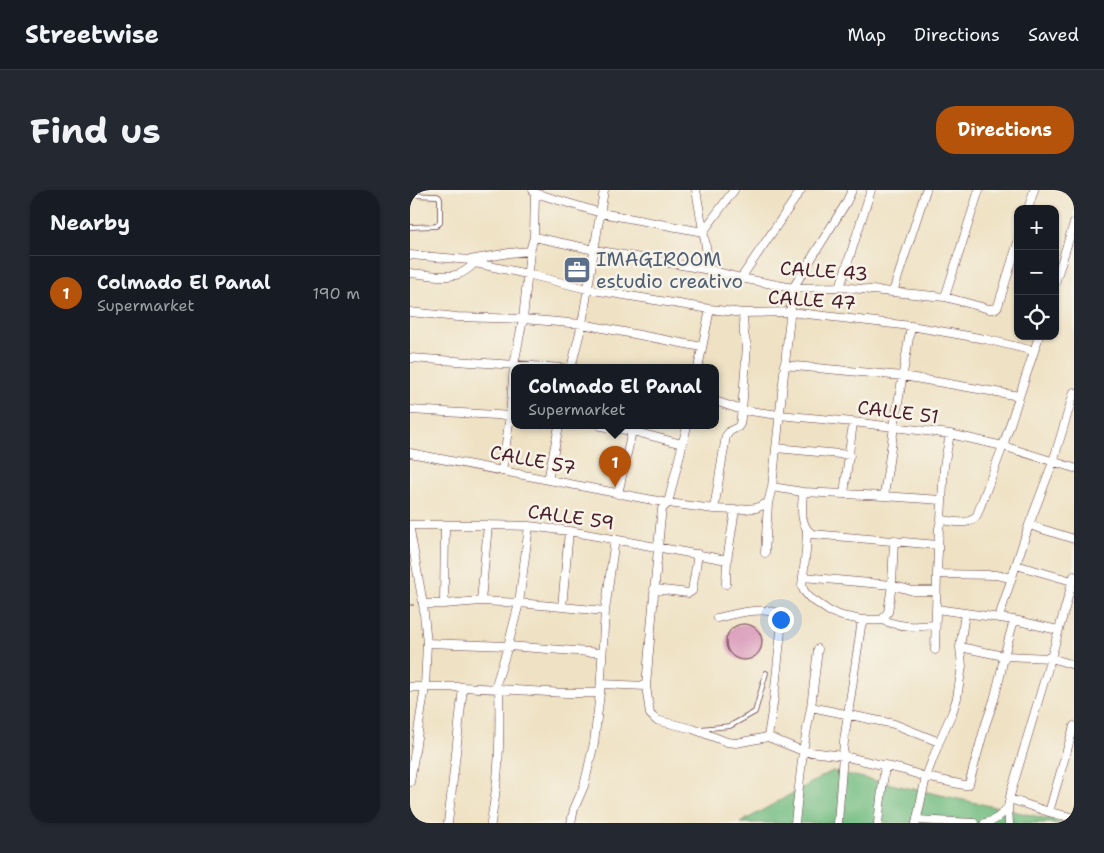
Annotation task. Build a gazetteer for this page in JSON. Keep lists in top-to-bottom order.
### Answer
{
  "streets": {
    "street": [
      "CALLE 43",
      "CALLE 47",
      "CALLE 51",
      "CALLE 57",
      "CALLE 59"
    ]
  },
  "places": {
    "office": ["IMAGIROOM estudio creativo"]
  },
  "page": {
    "header": "Streetwise",
    "nav": ["Map", "Directions", "Saved"],
    "buttons": "Directions",
    "title": "Find us",
    "heading": "Nearby",
    "map_buttons": ["+", "−"],
    "list": [
      {
        "mark": "1",
        "name": "Colmado El Panal",
        "note": "Supermarket",
        "value": "190 m"
      }
    ],
    "popup": ["Colmado El Panal", "Supermarket"],
    "pins": "1"
  }
}
